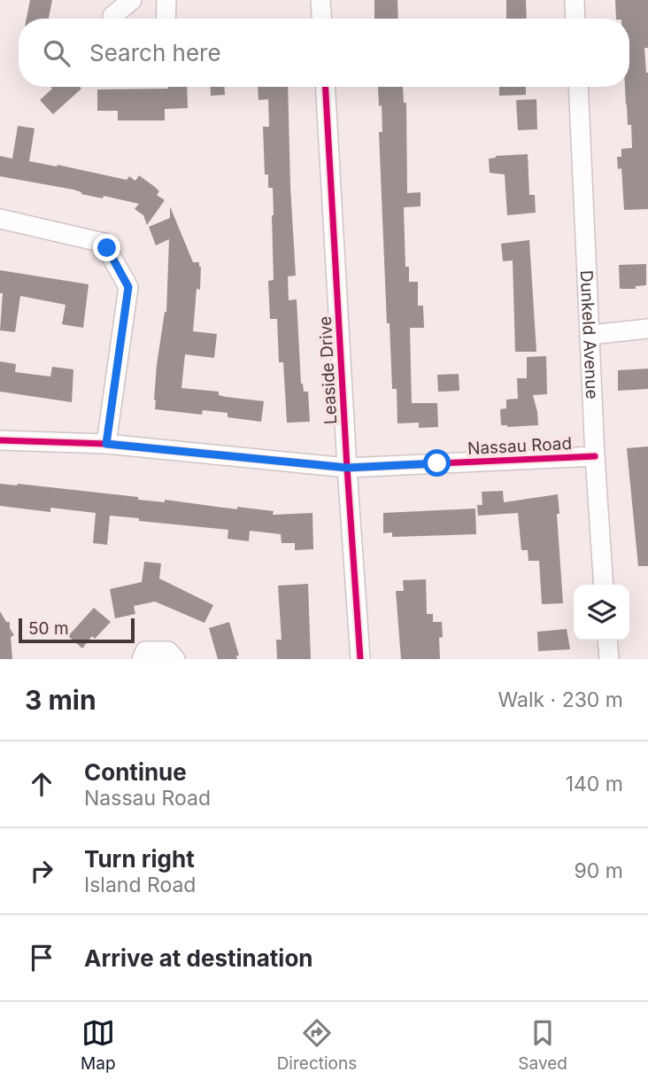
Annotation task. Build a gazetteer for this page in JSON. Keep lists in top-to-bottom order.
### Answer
{
  "streets": {
    "street": ["Dunkeld Avenue", "Leaside Drive", "Nassau Road"]
  },
  "crossings": [
    ["Dunkeld Avenue", "Nassau Road"],
    ["Leaside Drive", "Nassau Road"]
  ],
  "scale_bar": "50 m",
  "page": {
    "search": "Search here",
    "scale": "50 m",
    "heading": ["3 min", "Walk · 230 m"],
    "list": [
      ["Continue", "Nassau Road", "140 m"],
      ["Turn right", "Island Road", "90 m"],
      "Arrive at destination"
    ],
    "nav": ["Map", "Directions", "Saved"]
  }
}
